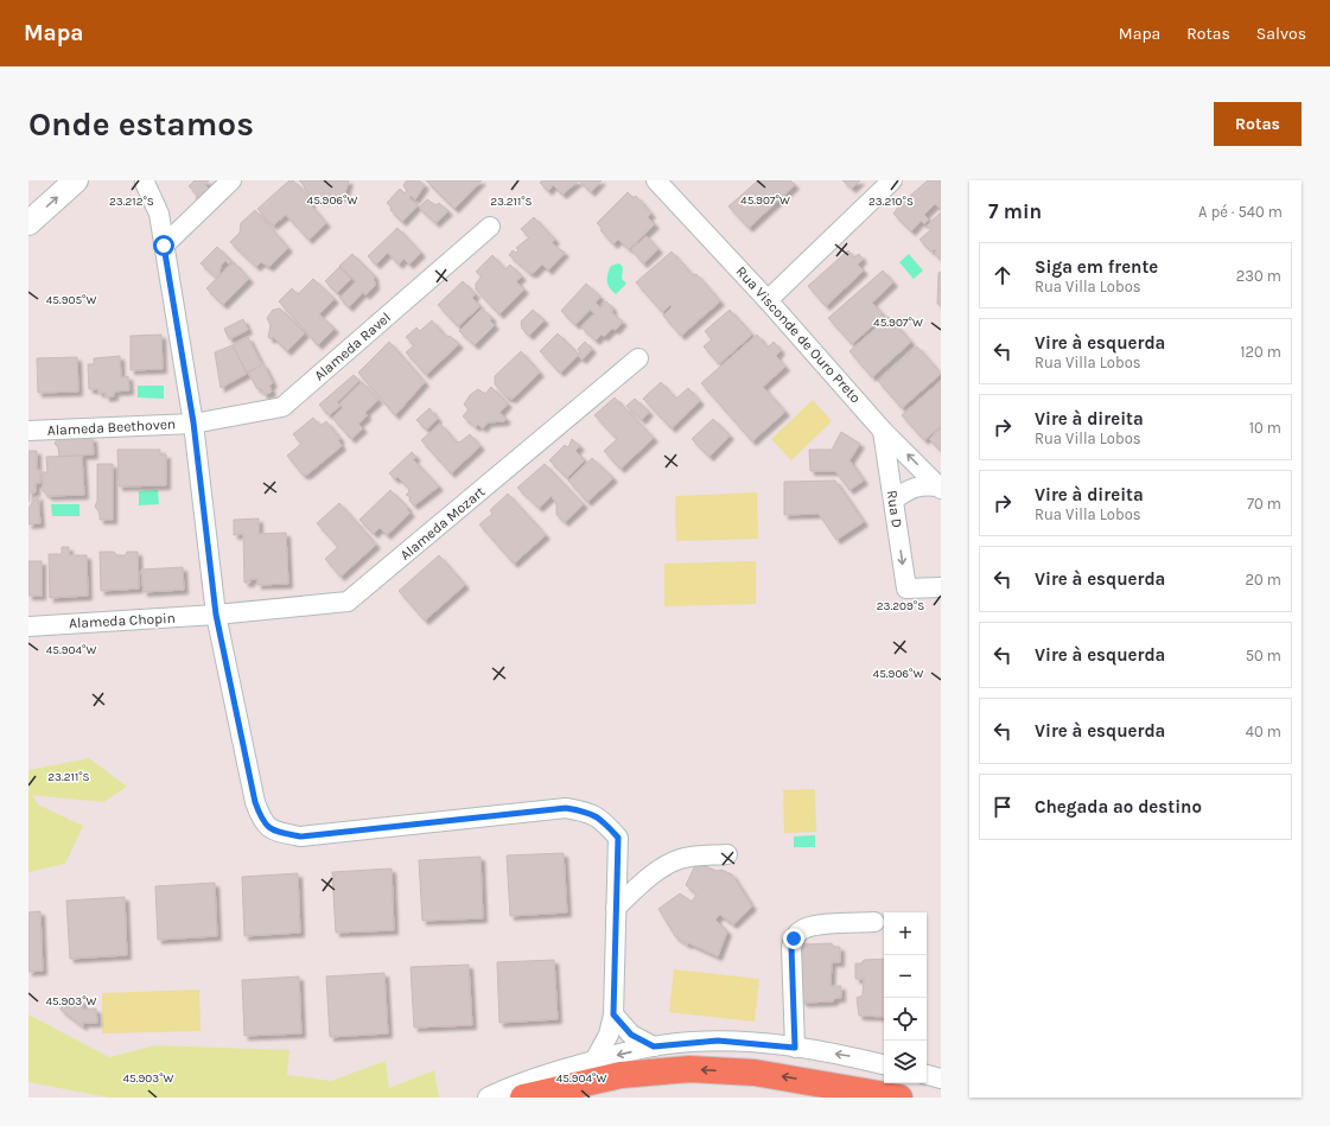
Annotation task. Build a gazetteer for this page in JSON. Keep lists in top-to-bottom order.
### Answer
{
  "streets": {
    "street": [
      "Rua Visconde de Ouro Preto",
      "Alameda Ravel",
      "Alameda Beethoven",
      "Rua D",
      "Alameda Mozart",
      "Alameda Chopin"
    ]
  },
  "crossings": [
    ["Rua Visconde de Ouro Preto", "Rua D"],
    ["Alameda Ravel", "Alameda Beethoven"],
    ["Alameda Mozart", "Alameda Chopin"]
  ],
  "one_way": ["Rua D"],
  "page": {
    "header": "Mapa",
    "nav": ["Mapa", "Rotas", "Salvos"],
    "buttons": "Rotas",
    "title": "Onde estamos",
    "heading": ["7 min", "A pé · 540 m"],
    "list": [
      ["Siga em frente", "Rua Villa Lobos", "230 m"],
      ["Vire à esquerda", "Rua Villa Lobos", "120 m"],
      ["Vire à direita", "Rua Villa Lobos", "10 m"],
      ["Vire à direita", "Rua Villa Lobos", "70 m"],
      ["Vire à esquerda", "20 m"],
      ["Vire à esquerda", "50 m"],
      ["Vire à esquerda", "40 m"],
      "Chegada ao destino"
    ],
    "map_buttons": ["+", "−"]
  },
  "coordinates": [
    "45.907°W",
    "45.906°W",
    "23.212°S",
    "23.211°S",
    "23.210°S",
    "45.905°W",
    "23.209°S",
    "45.904°W",
    "45.903°W"
  ]
}
